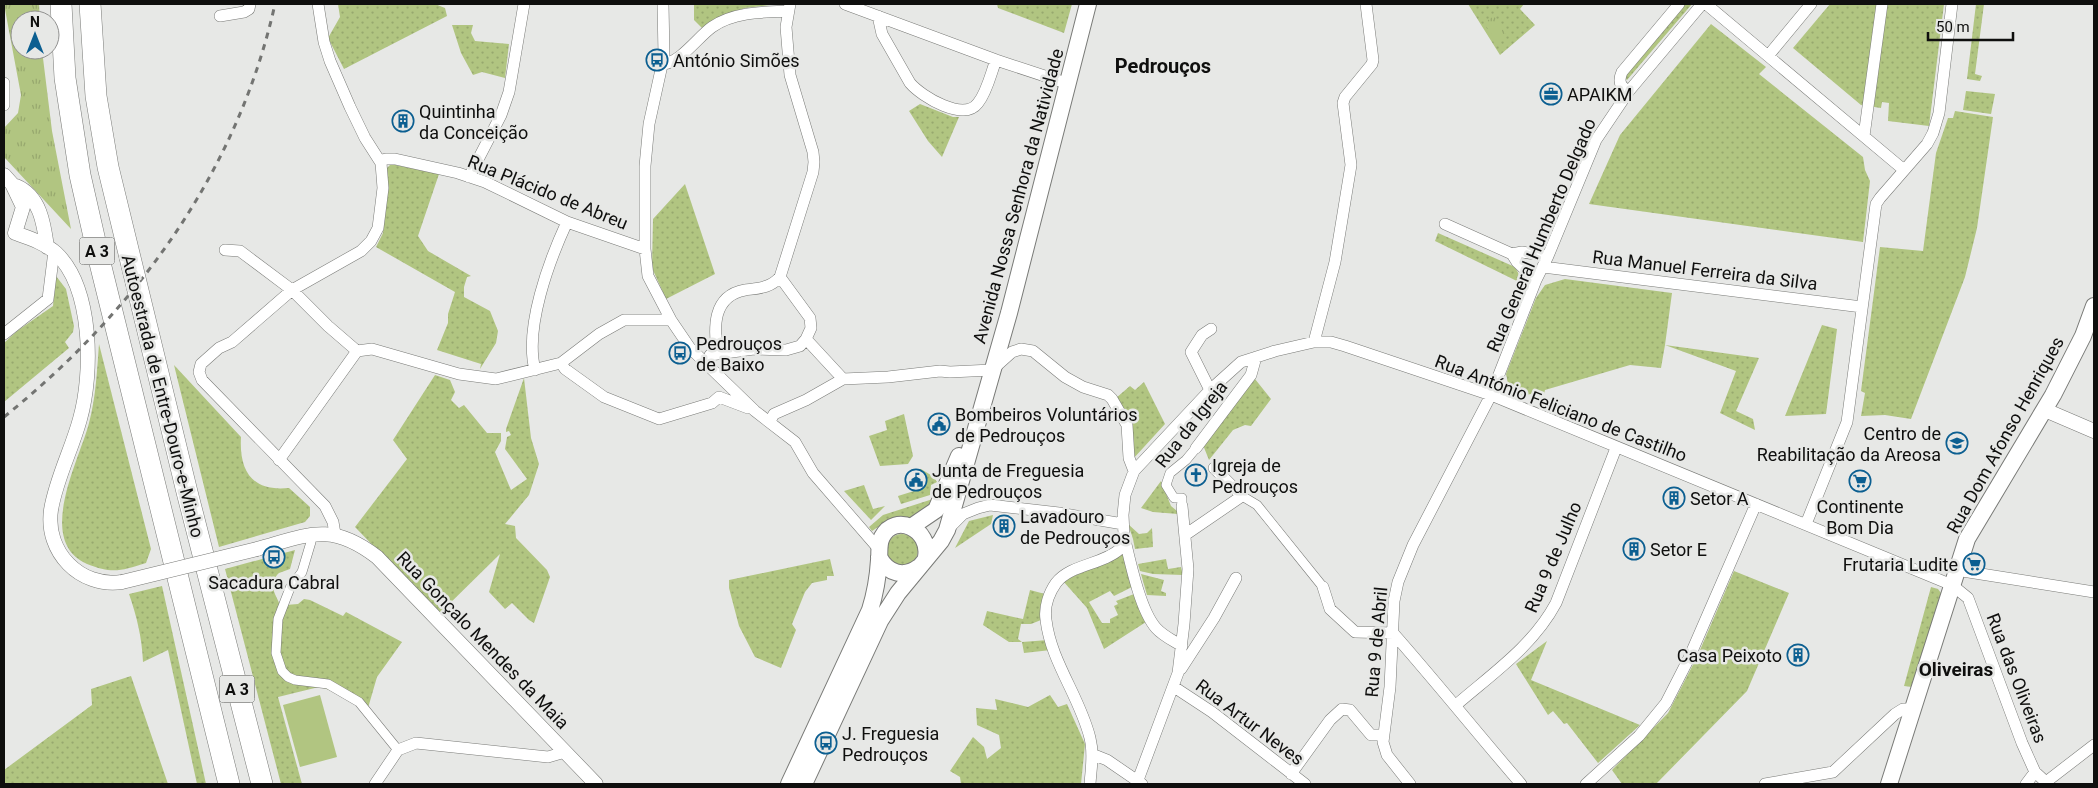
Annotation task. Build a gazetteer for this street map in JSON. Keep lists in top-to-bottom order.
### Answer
{
  "streets": {
    "highway": ["A 3", "Autoestrada de Entre-Douro-e-Minho"],
    "main road": ["Avenida Nossa Senhora da Natividade", "Rua Dom Afonso Henriques"],
    "street": [
      "Rua Plácido de Abreu",
      "Rua General Humberto Delgado",
      "Rua Manuel Ferreira da Silva",
      "Rua António Feliciano de Castilho",
      "Rua da Igreja",
      "Rua 9 de Julho",
      "Rua Gonçalo Mendes da Maia",
      "Rua 9 de Abril",
      "Rua das Oliveiras",
      "Rua Artur Neves"
    ]
  },
  "crossings": [
    ["Rua General Humberto Delgado", "Rua Manuel Ferreira da Silva"],
    ["Rua General Humberto Delgado", "Rua António Feliciano de Castilho"],
    ["Rua General Humberto Delgado", "Rua 9 de Abril"],
    ["Rua António Feliciano de Castilho", "Rua da Igreja"],
    ["Rua António Feliciano de Castilho", "Rua Dom Afonso Henriques"],
    ["Rua António Feliciano de Castilho", "Rua 9 de Julho"],
    ["Rua António Feliciano de Castilho", "Rua 9 de Abril"],
    ["Rua António Feliciano de Castilho", "Rua das Oliveiras"],
    ["Rua Dom Afonso Henriques", "Rua das Oliveiras"]
  ],
  "districts": ["Pedrouços", "Oliveiras"],
  "places": {
    "bus stop": [
      "António Simões",
      "Pedrouços de Baixo",
      "Sacadura Cabral",
      "J. Freguesia Pedrouços"
    ],
    "office": ["APAIKM"],
    "building": [
      "Quintinha da Conceição",
      "Setor A",
      "Lavadouro de Pedrouços",
      "Setor E",
      "Casa Peixoto"
    ],
    "public building": ["Bombeiros Voluntários de Pedrouços", "Junta de Freguesia de Pedrouços"],
    "school or university": ["Centro de Reabilitação da Areosa"],
    "church": ["Igreja de Pedrouços"],
    "supermarket": ["Continente Bom Dia", "Frutaria Ludite"]
  },
  "scale_bar": "50 m",
  "north": "top"
}
